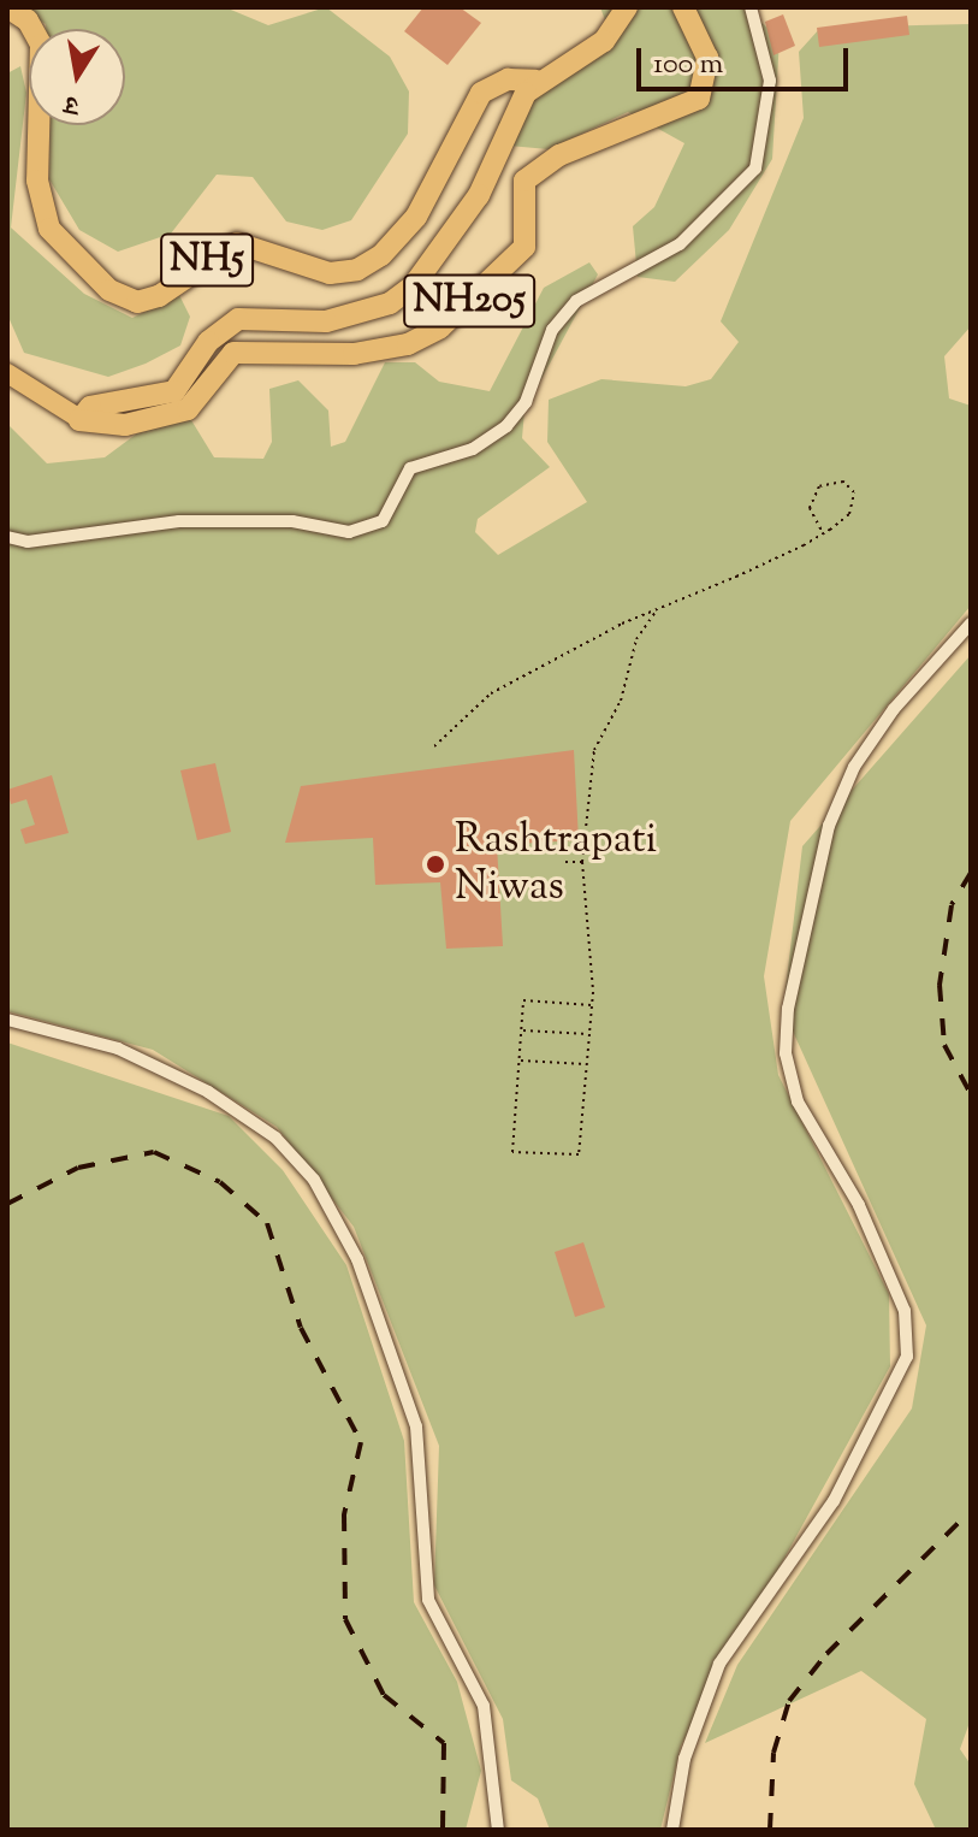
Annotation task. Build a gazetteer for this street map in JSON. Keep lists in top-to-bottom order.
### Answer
{
  "streets": {
    "highway": ["NH5", "NH205"]
  },
  "crossings": [
    ["NH5", "NH205"]
  ],
  "places": ["Rashtrapati Niwas"],
  "scale_bar": "100 m",
  "north": "bottom"
}
